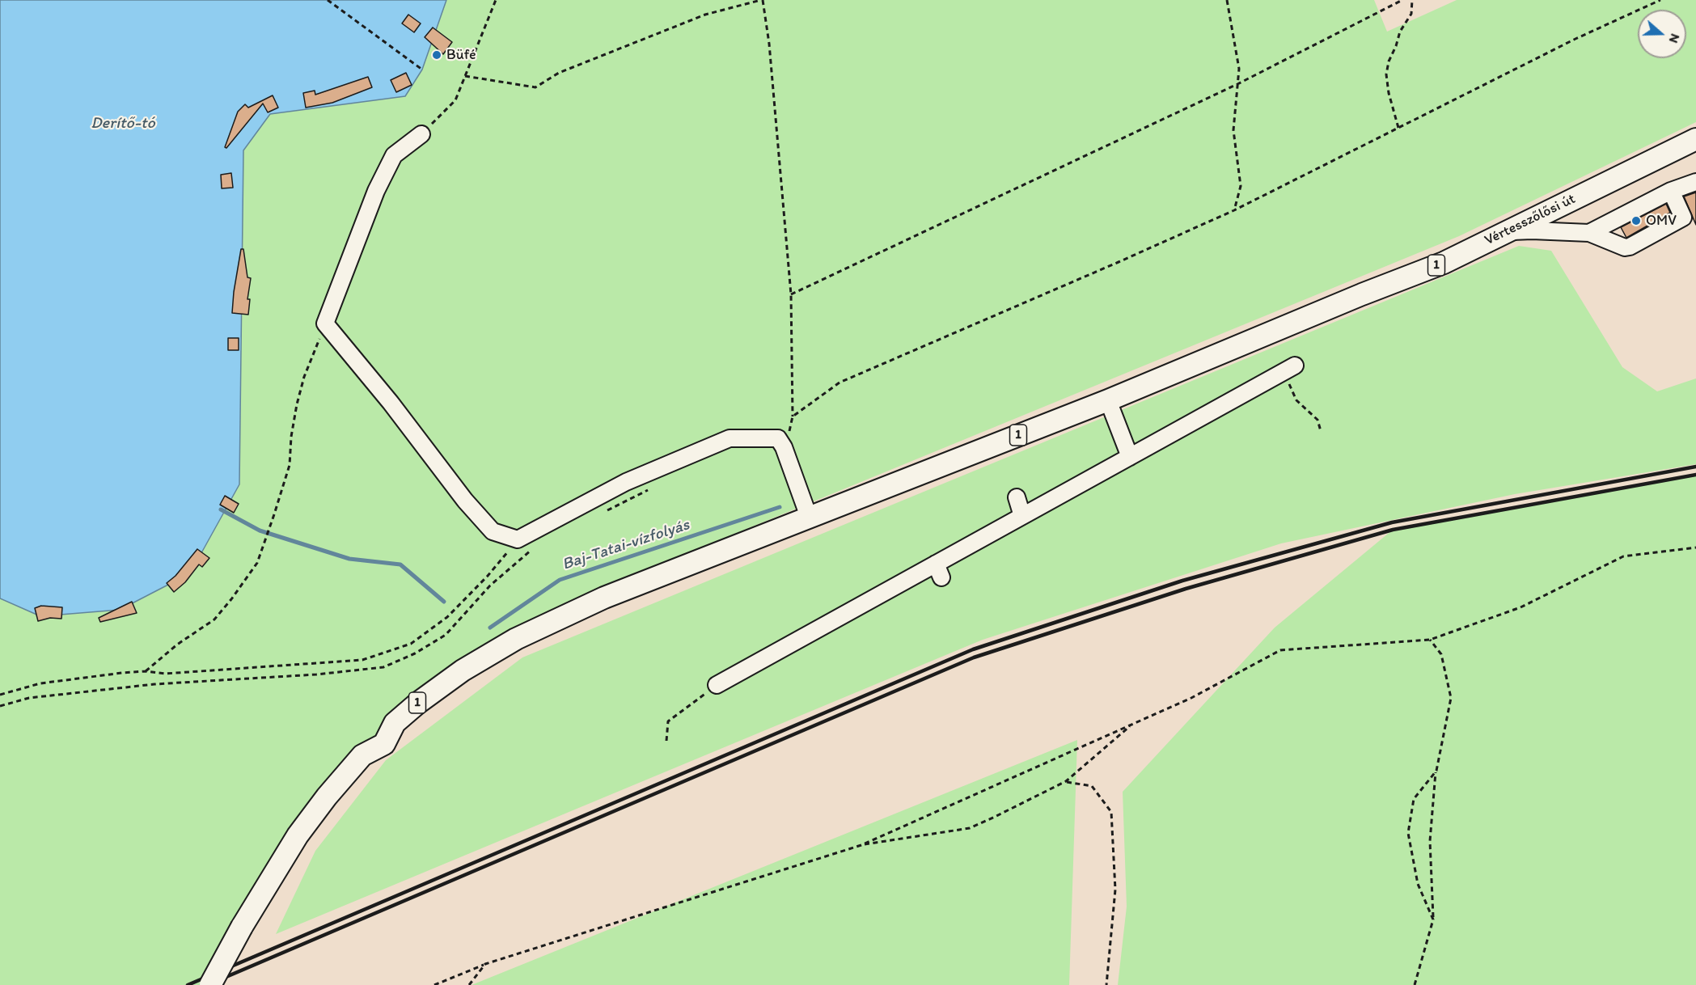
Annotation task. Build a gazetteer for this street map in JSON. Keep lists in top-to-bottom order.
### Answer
{
  "streets": {
    "main road": ["Vértesszőlősi út", "1"]
  },
  "crossings": [
    ["Vértesszőlősi út", "1"]
  ],
  "water": ["Derítő-tó", "Baj-Tatai-vízfolyás"],
  "places": ["Büfé", "OMV"],
  "north": "right"
}
